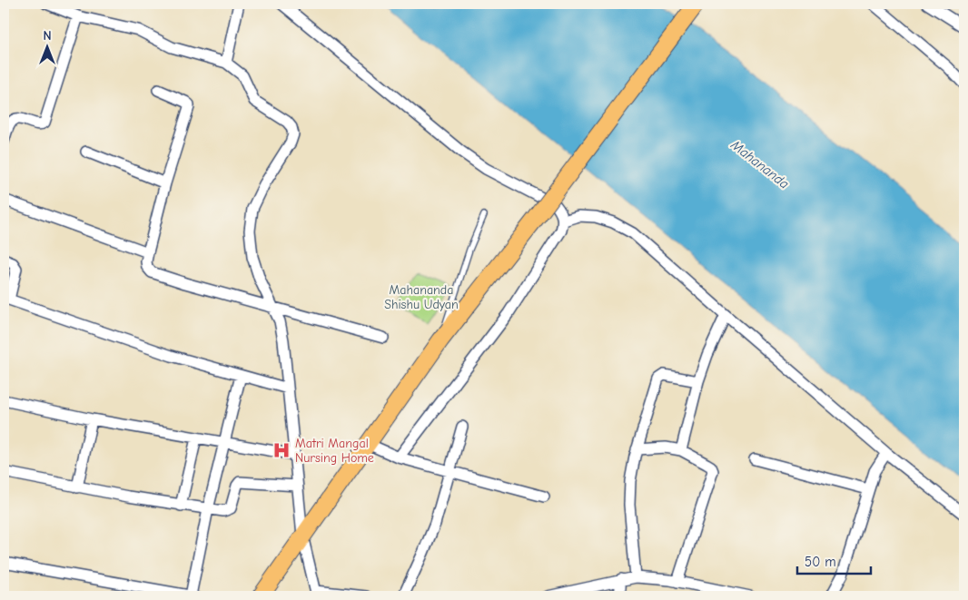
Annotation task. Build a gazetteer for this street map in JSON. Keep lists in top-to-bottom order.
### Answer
{
  "water": ["Mahananda"],
  "parks": ["Mahananda Shishu Udyan"],
  "places": {
    "hospital": ["Matri Mangal Nursing Home"]
  },
  "scale_bar": "50 m",
  "north": "top"
}
